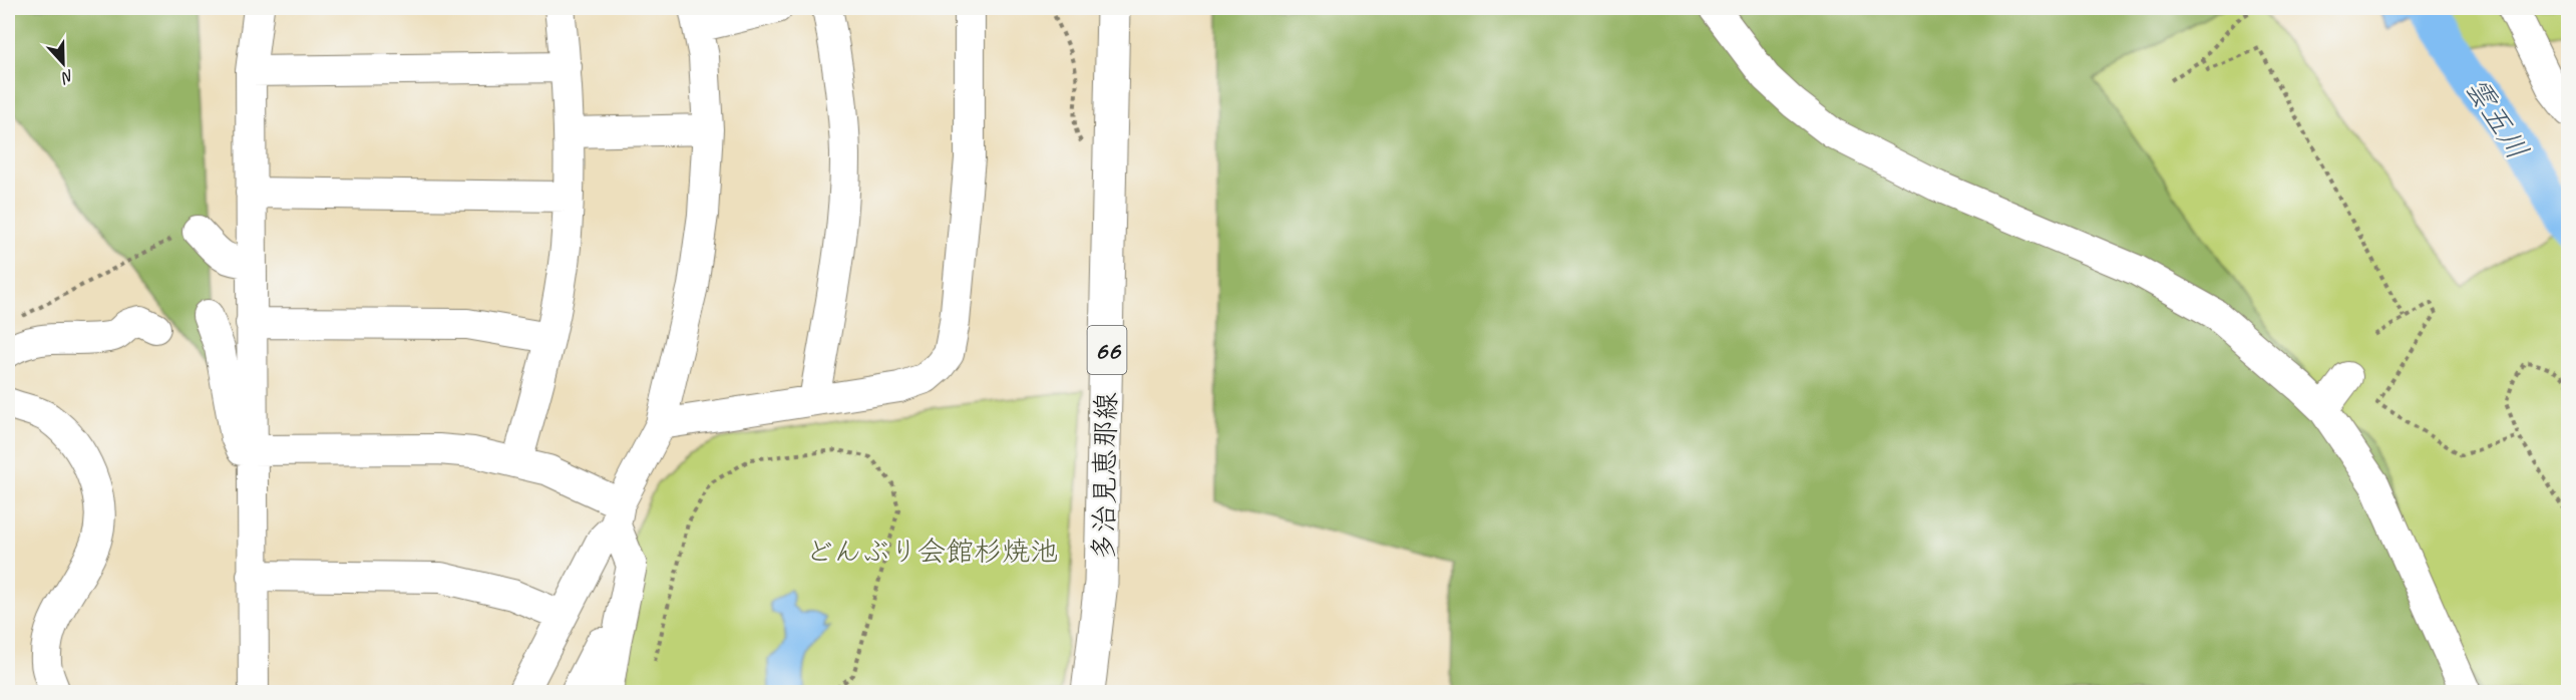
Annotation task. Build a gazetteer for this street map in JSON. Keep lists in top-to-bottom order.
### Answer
{
  "streets": {
    "main road": ["66", "多治見恵那線"]
  },
  "water": ["雲五川"],
  "parks": ["どんぶり会館杉焼池"],
  "north": "bottom"
}
